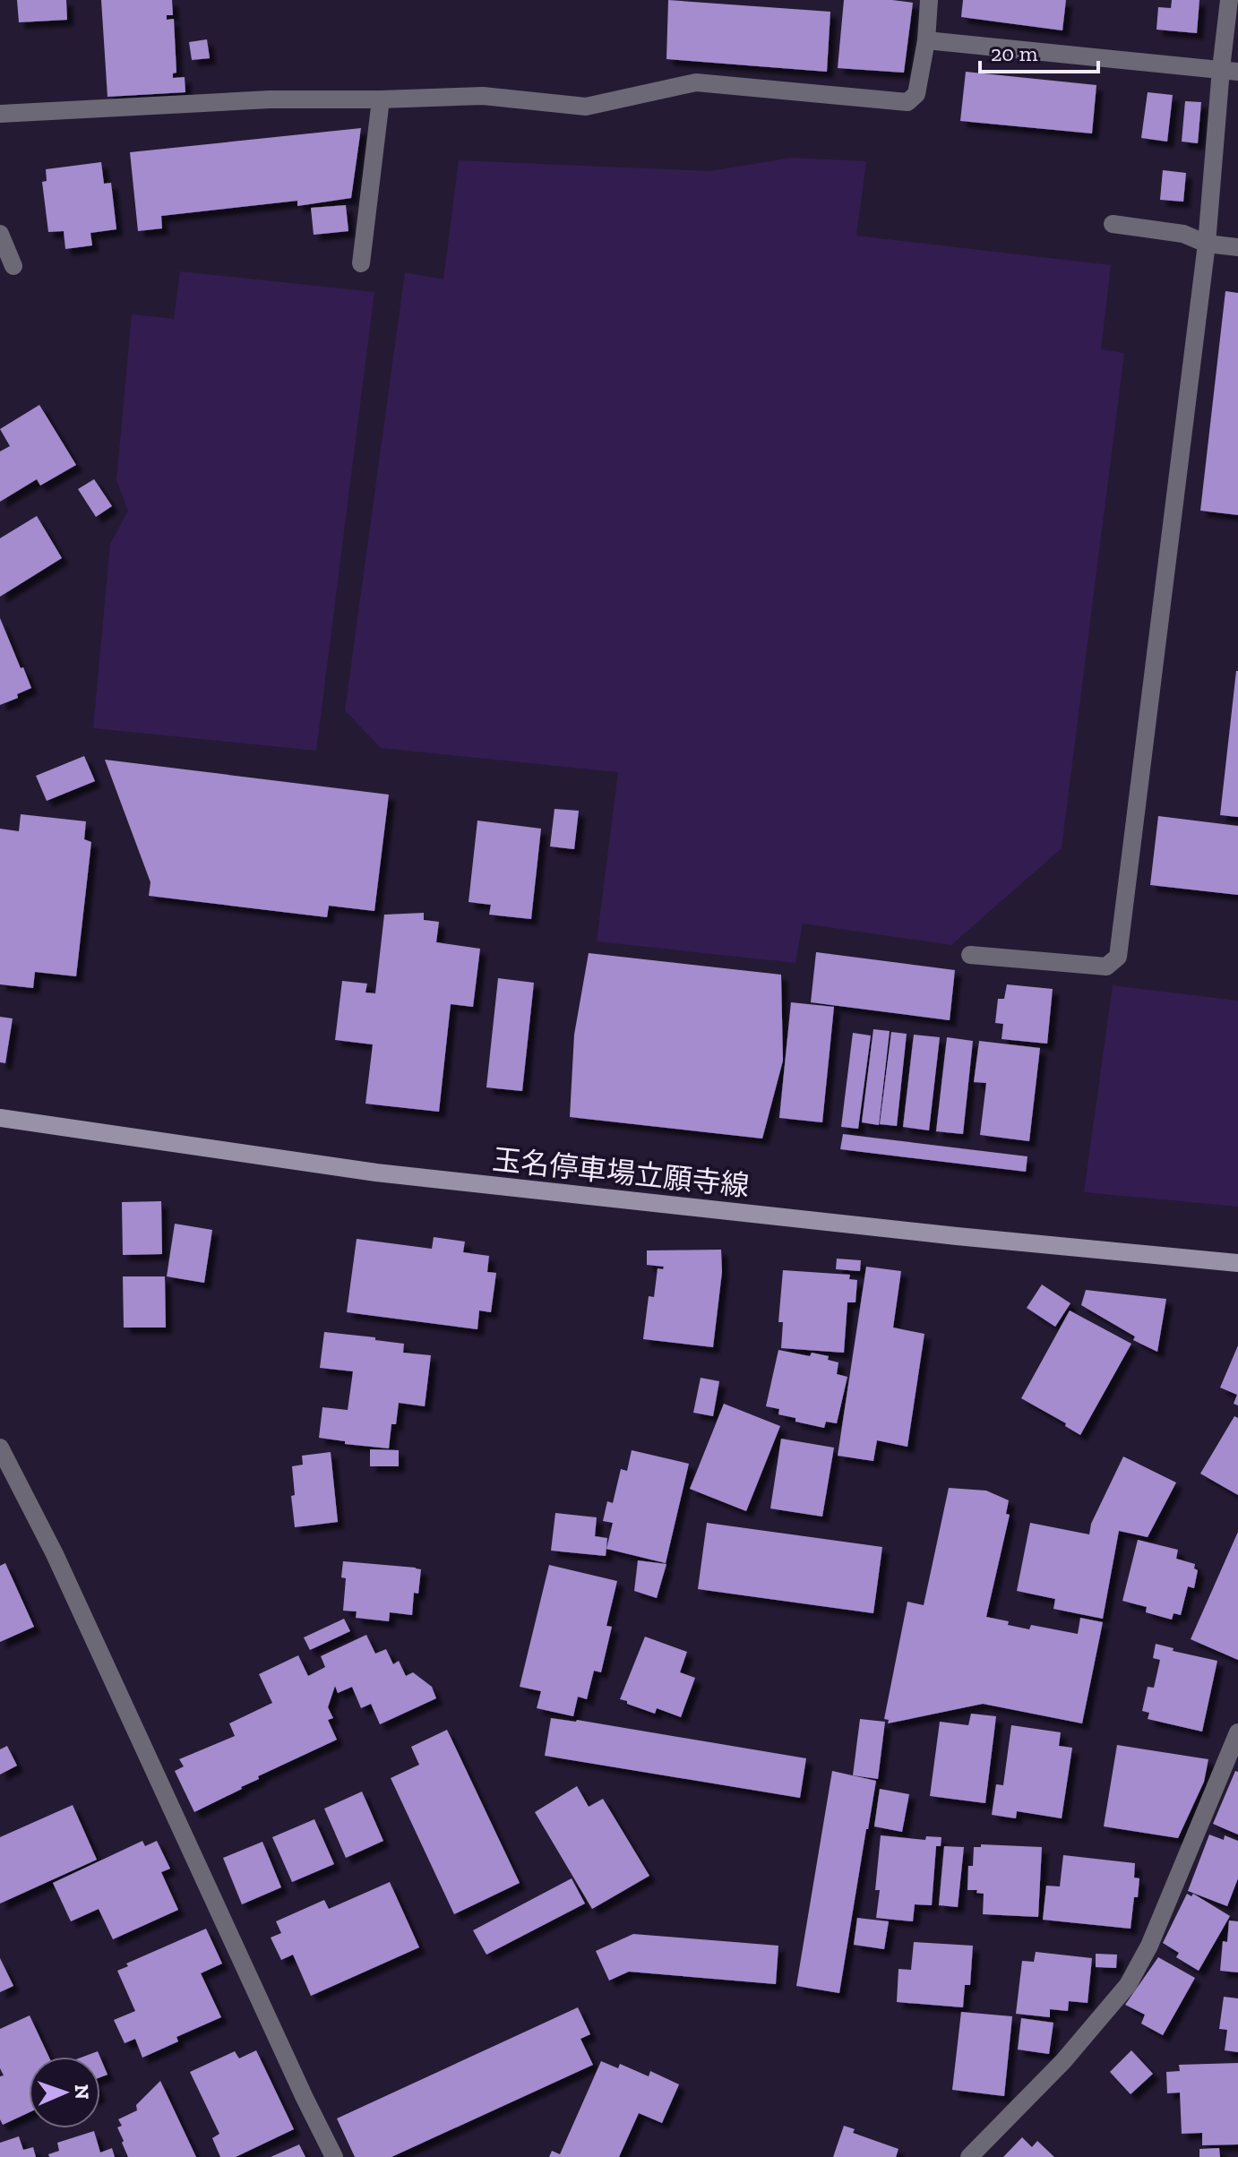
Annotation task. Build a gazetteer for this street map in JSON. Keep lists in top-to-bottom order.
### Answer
{
  "streets": {
    "main road": ["玉名停車場立願寺線"]
  },
  "scale_bar": "20 m",
  "north": "right"
}
